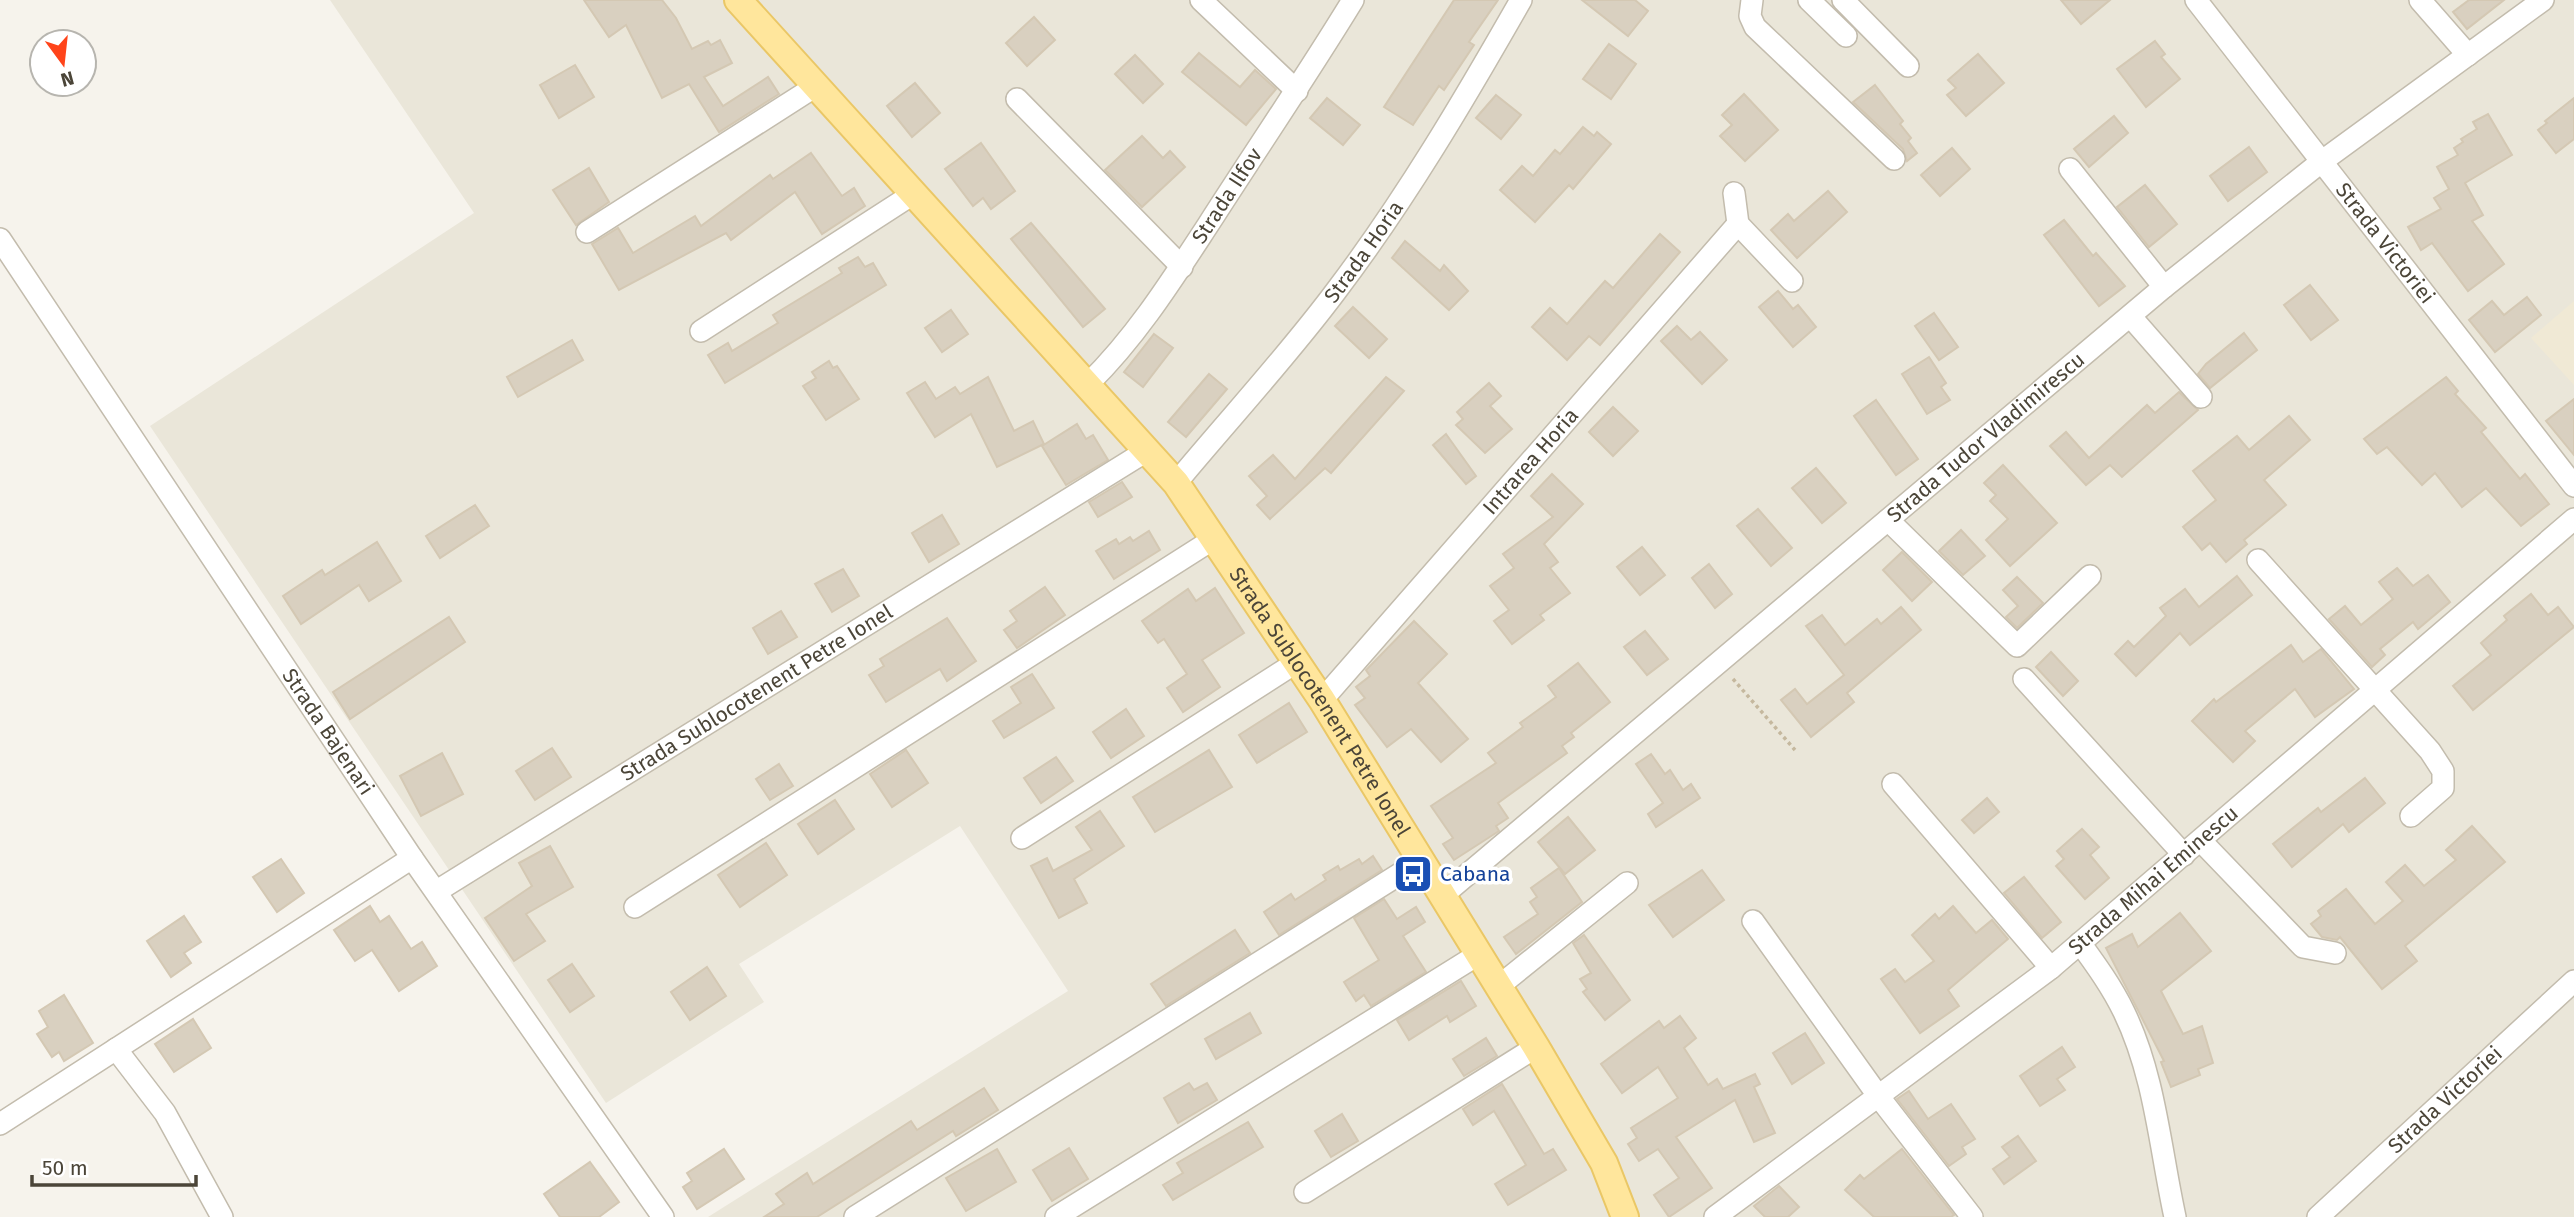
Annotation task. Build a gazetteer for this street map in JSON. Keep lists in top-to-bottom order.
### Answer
{
  "streets": {
    "main road": ["Strada Sublocotenent Petre Ionel"],
    "street": [
      "Strada Ilfov",
      "Strada Victoriei",
      "Strada Horia",
      "Strada Tudor Vladimirescu",
      "Intrarea Horia",
      "Strada Bajenari",
      "Strada Mihai Eminescu"
    ]
  },
  "crossings": [
    ["Strada Ilfov", "Strada Sublocotenent Petre Ionel"],
    ["Strada Victoriei", "Strada Tudor Vladimirescu"],
    ["Strada Horia", "Strada Sublocotenent Petre Ionel"],
    ["Strada Tudor Vladimirescu", "Strada Sublocotenent Petre Ionel"],
    ["Intrarea Horia", "Strada Sublocotenent Petre Ionel"],
    ["Strada Sublocotenent Petre Ionel", "Strada Bajenari"]
  ],
  "places": {
    "bus stop": ["Cabana"]
  },
  "scale_bar": "50 m",
  "north": "bottom"
}
